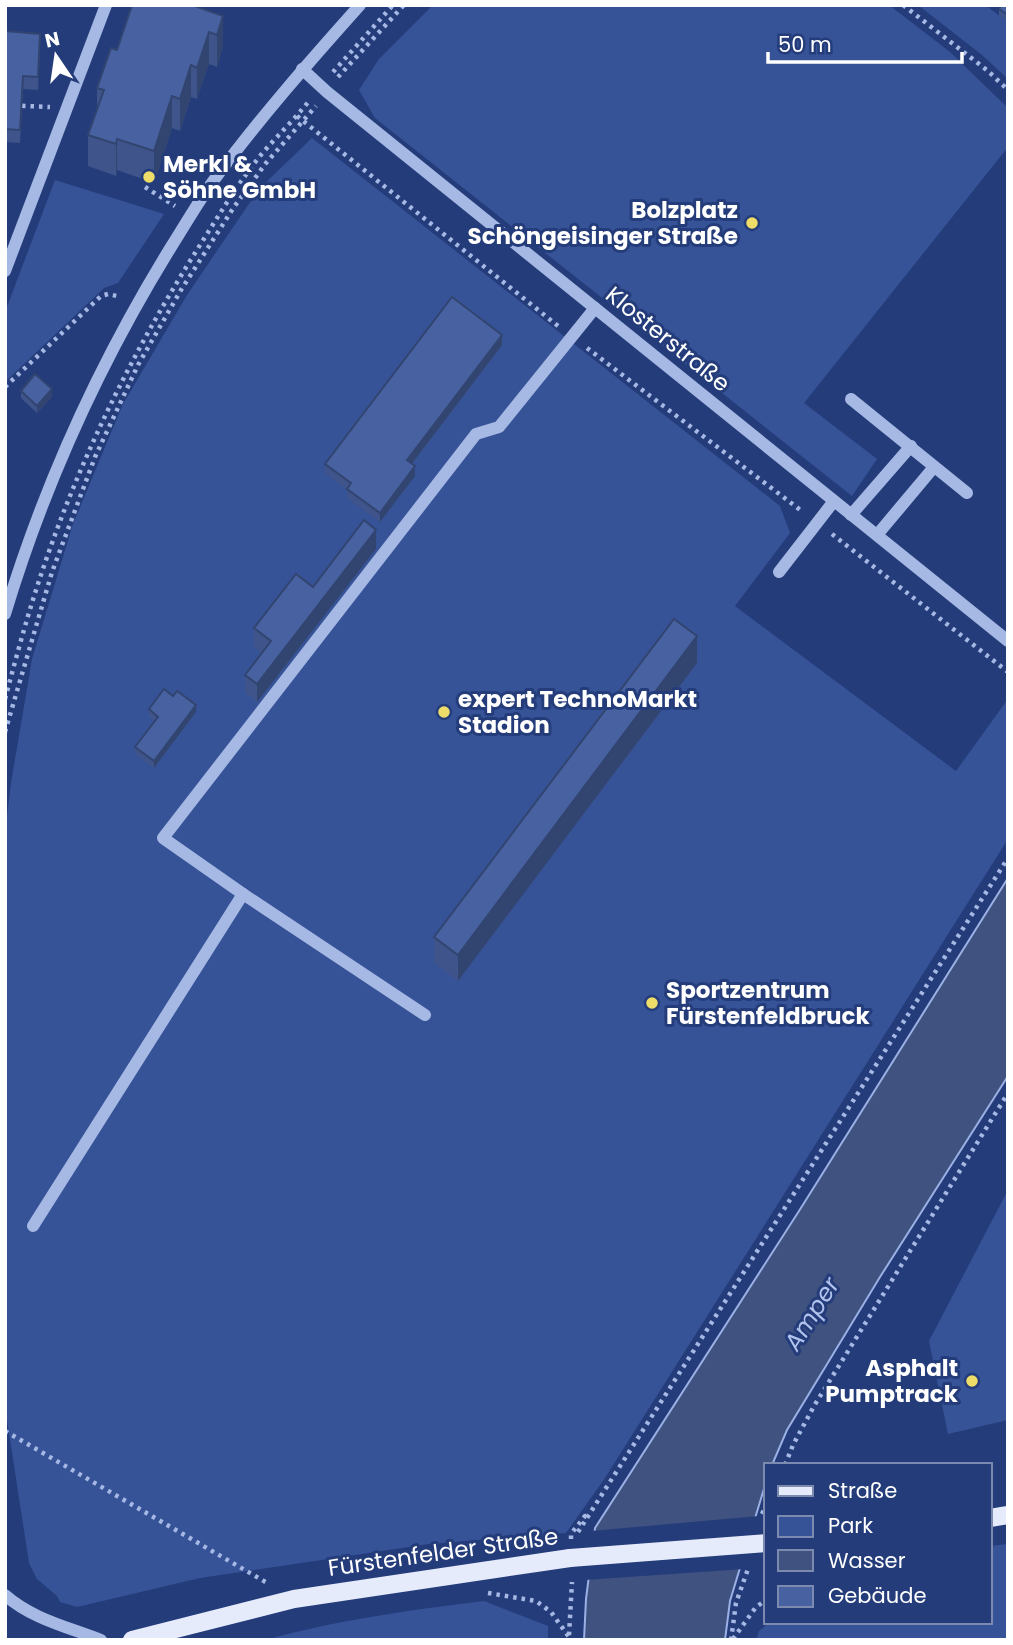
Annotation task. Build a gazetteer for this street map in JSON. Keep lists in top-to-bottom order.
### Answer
{
  "streets": {
    "main road": ["Fürstenfelder Straße"],
    "street": ["Klosterstraße"]
  },
  "water": ["Amper"],
  "places": [
    "Merkl & Söhne GmbH",
    "Bolzplatz Schöngeisinger Straße",
    "expert TechnoMarkt Stadion",
    "Sportzentrum Fürstenfeldbruck",
    "Asphalt Pumptrack"
  ],
  "legend": [
    "Straße",
    "Park",
    "Wasser",
    "Gebäude"
  ],
  "scale_bar": "50 m",
  "north": "top"
}
